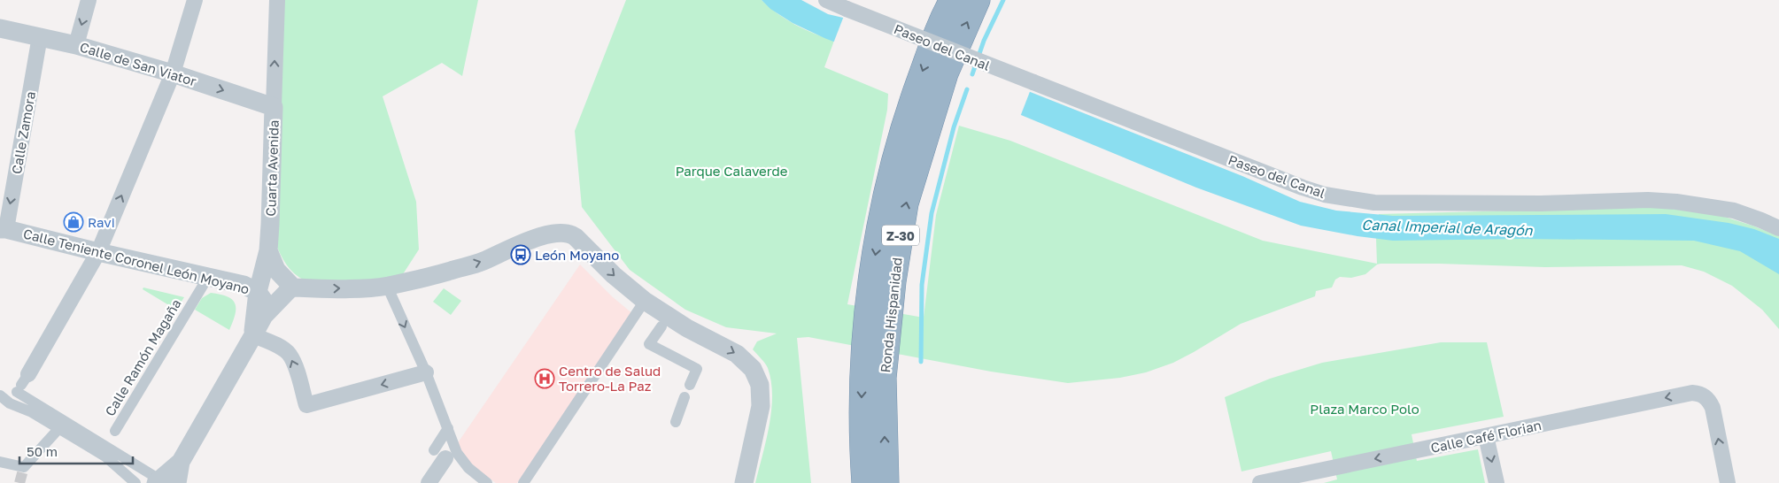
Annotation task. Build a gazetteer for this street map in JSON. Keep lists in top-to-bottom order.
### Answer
{
  "streets": {
    "highway": ["Z-30", "Ronda Hispanidad"],
    "street": [
      "Paseo del Canal",
      "Calle de San Viator",
      "Calle Zamora",
      "Cuarta Avenida",
      "Calle Teniente Coronel León Moyano",
      "Calle Ramón Magaña",
      "Calle Café Florian"
    ]
  },
  "crossings": [
    ["Calle de San Viator", "Calle Zamora"],
    ["Calle de San Viator", "Cuarta Avenida"],
    ["Calle Zamora", "Calle Teniente Coronel León Moyano"],
    ["Cuarta Avenida", "Calle Teniente Coronel León Moyano"],
    ["Calle Teniente Coronel León Moyano", "Calle Ramón Magaña"]
  ],
  "one_way": ["Calle de San Viator", "Calle Café Florian"],
  "water": ["Canal Imperial de Aragón"],
  "parks": ["Parque Calaverde", "Plaza Marco Polo"],
  "places": {
    "shop": ["Ravi"],
    "bus stop": ["León Moyano"],
    "hospital": ["Centro de Salud Torrero-La Paz"]
  },
  "scale_bar": "50 m"
}
